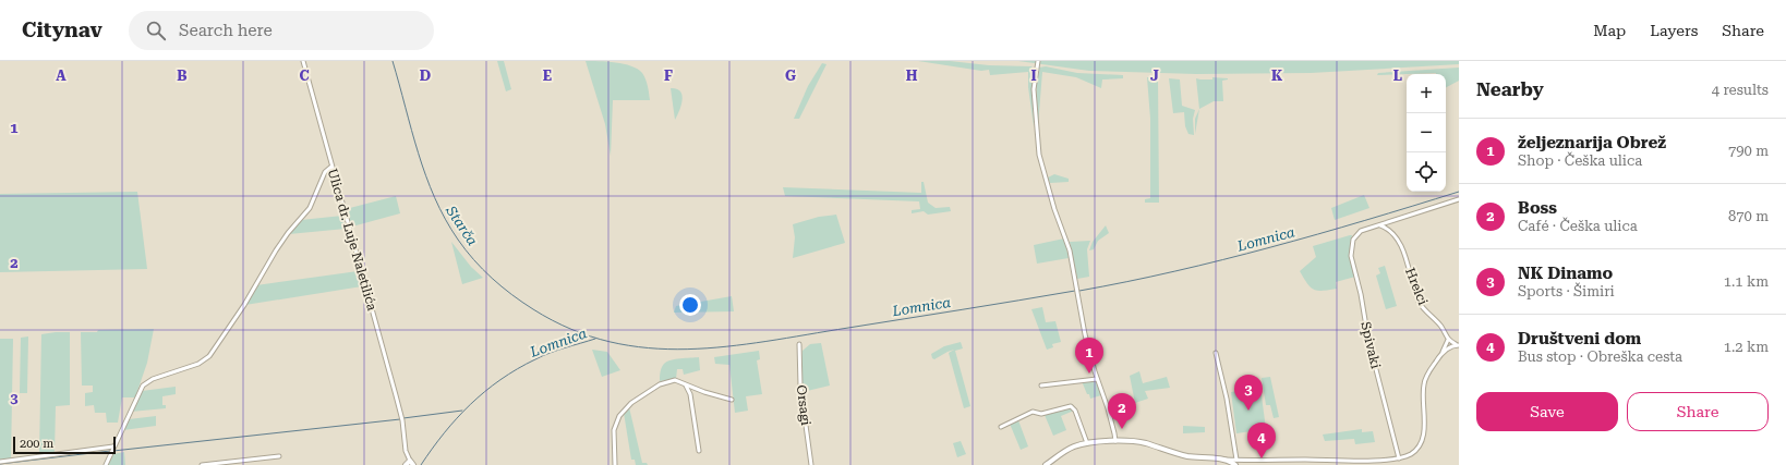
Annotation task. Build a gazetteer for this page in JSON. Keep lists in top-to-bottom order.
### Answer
{
  "streets": {
    "street": [
      "Ulica dr. Luje Naletilića",
      "Hrelci",
      "Spivaki",
      "Orsagi"
    ]
  },
  "crossings": [
    ["Hrelci", "Spivaki"]
  ],
  "water": ["Starča", "Lomnica"],
  "scale_bar": "200 m",
  "page": {
    "header": "Citynav",
    "search": "Search here",
    "nav": ["Map", "Layers", "Share"],
    "heading": ["Nearby", "4 results"],
    "map_buttons": ["+", "−"],
    "list": [
      {
        "mark": "1",
        "name": "željeznarija Obrež",
        "note": "Shop · Češka ulica",
        "value": "790 m"
      },
      {
        "mark": "2",
        "name": "Boss",
        "note": "Café · Češka ulica",
        "value": "870 m"
      },
      {
        "mark": "3",
        "name": "NK Dinamo",
        "note": "Sports · Šimiri",
        "value": "1.1 km"
      },
      {
        "mark": "4",
        "name": "Društveni dom",
        "note": "Bus stop · Obreška cesta",
        "value": "1.2 km"
      }
    ],
    "pins": [
      "1",
      "3",
      "2",
      "4"
    ],
    "buttons": ["Save", "Share"],
    "scale": "200 m"
  },
  "grid": {
    "columns": [
      "A",
      "B",
      "C",
      "D",
      "E",
      "F",
      "G",
      "H",
      "I",
      "J",
      "K",
      "L"
    ],
    "rows": ["1", "2", "3"]
  }
}
